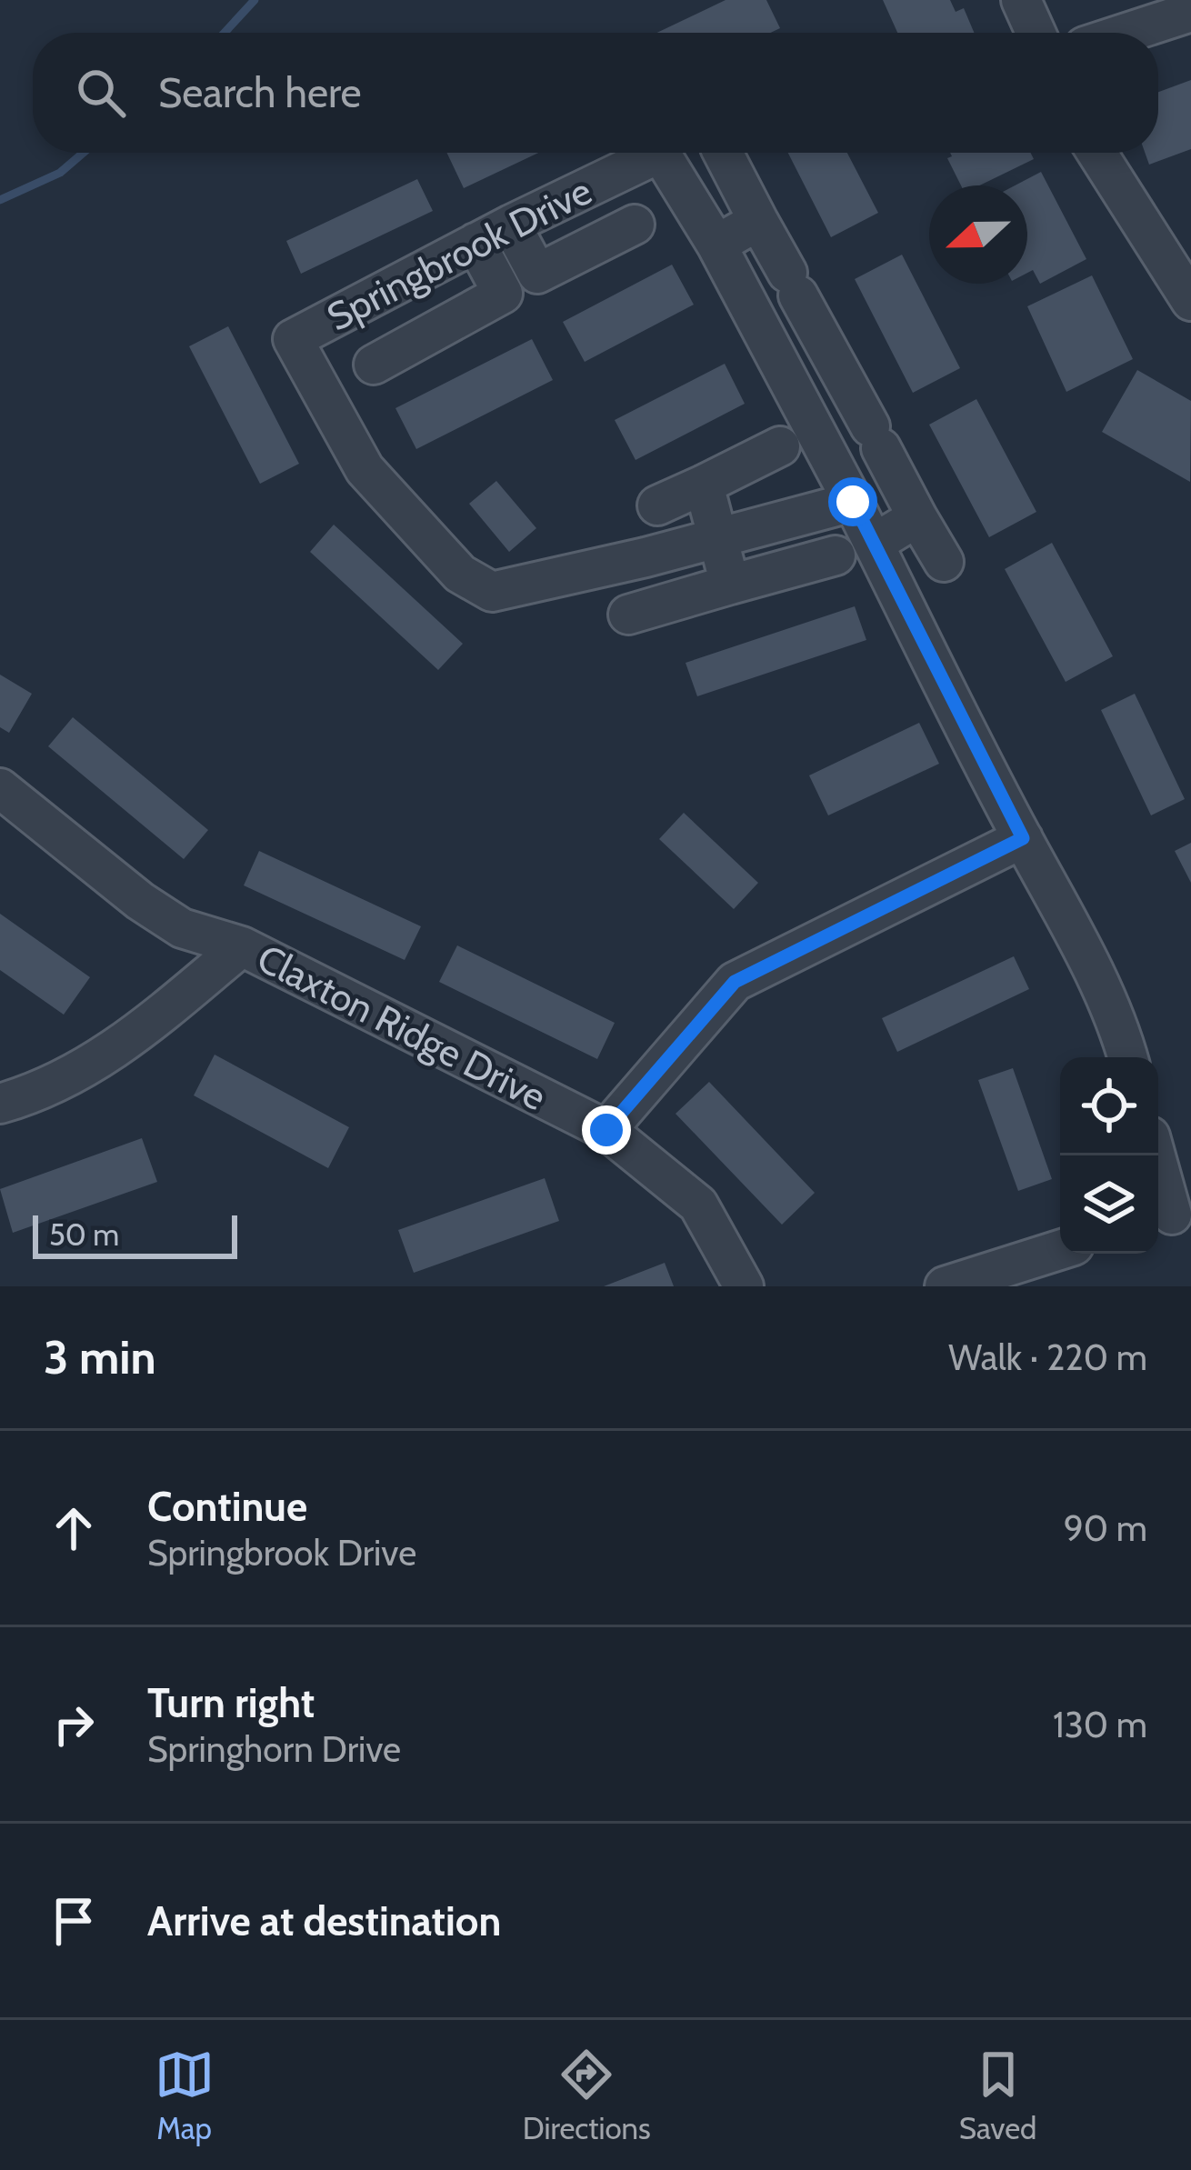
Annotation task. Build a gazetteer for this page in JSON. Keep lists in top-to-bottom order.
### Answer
{
  "streets": {
    "street": ["Springbrook Drive", "Claxton Ridge Drive"]
  },
  "scale_bar": "50 m",
  "north": "left",
  "page": {
    "search": "Search here",
    "scale": "50 m",
    "heading": ["3 min", "Walk · 220 m"],
    "list": [
      ["Continue", "Springbrook Drive", "90 m"],
      ["Turn right", "Springhorn Drive", "130 m"],
      "Arrive at destination"
    ],
    "nav": ["Map", "Directions", "Saved"]
  }
}
